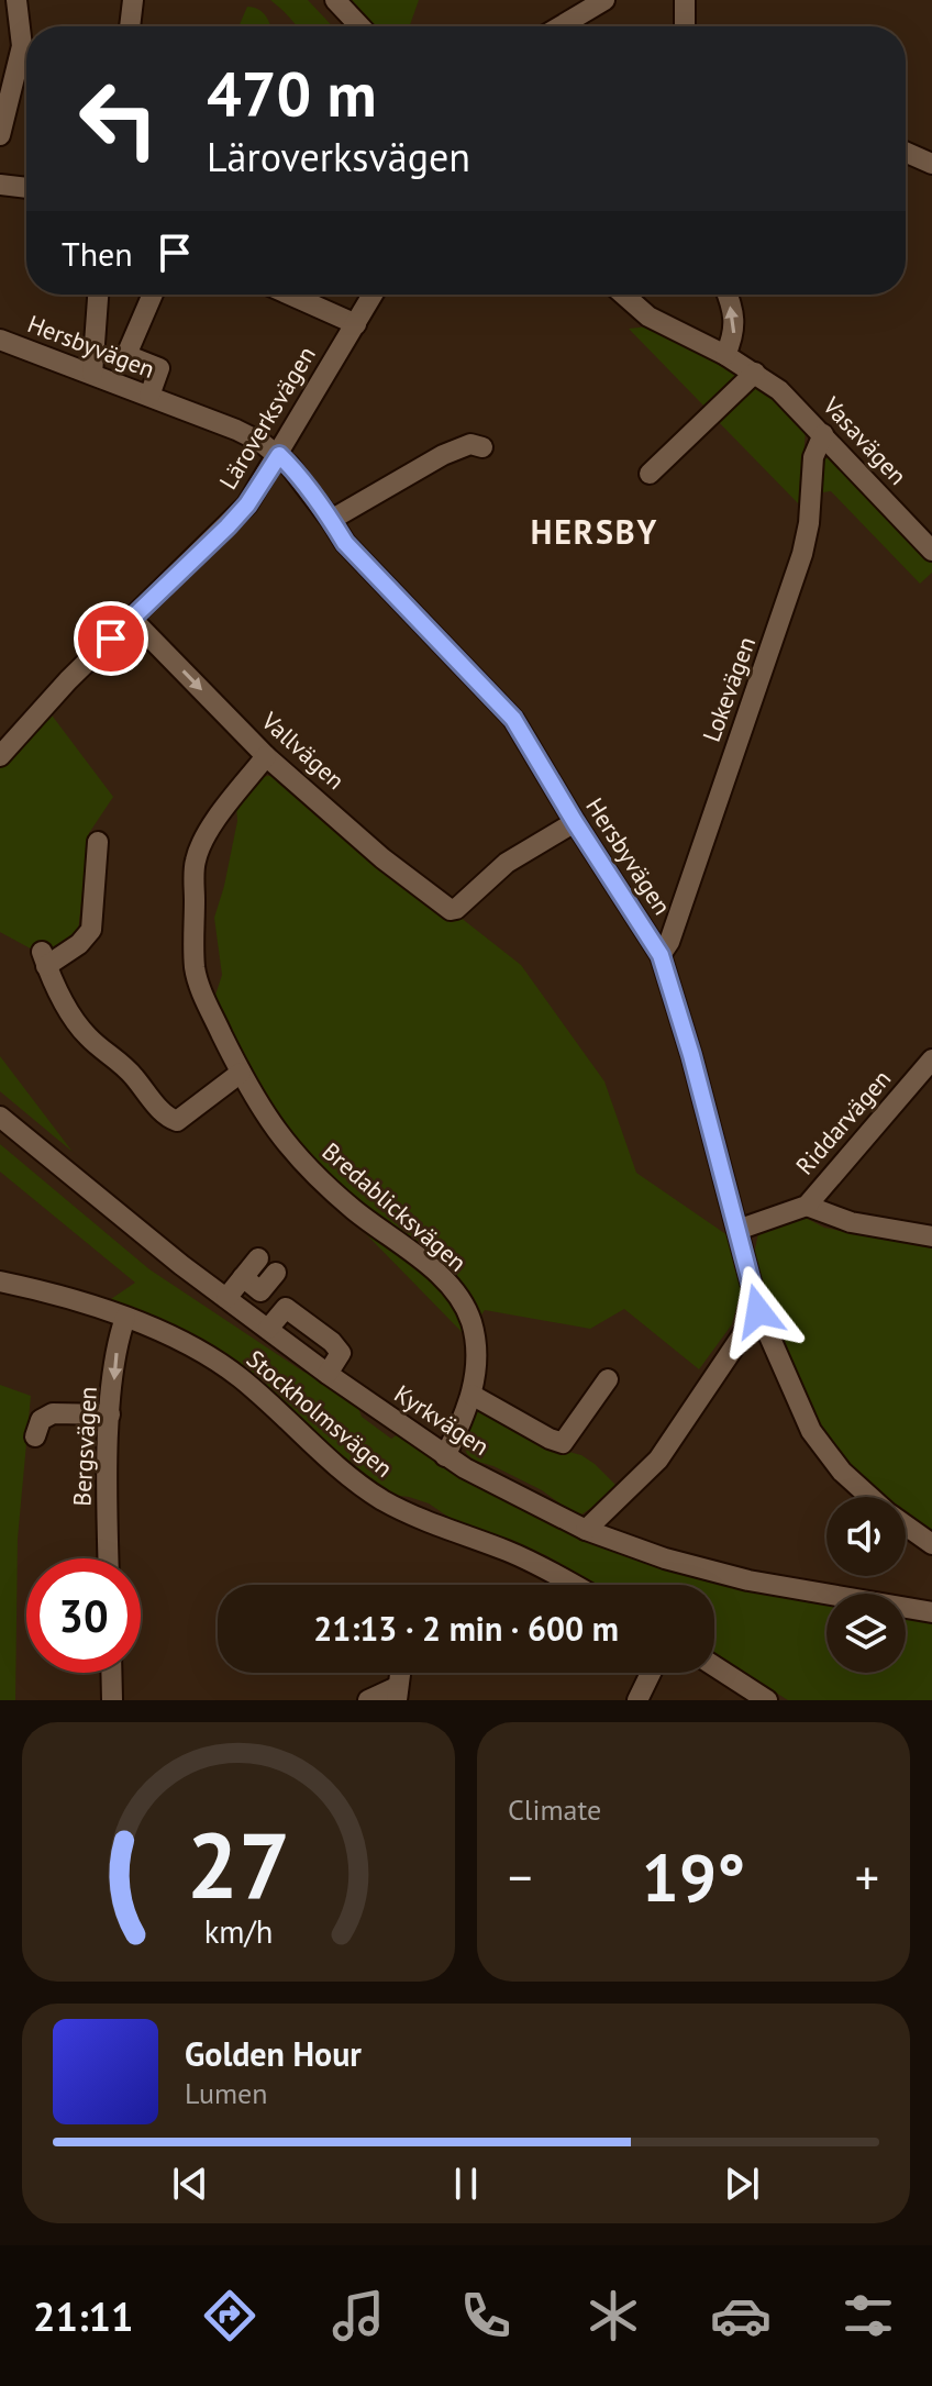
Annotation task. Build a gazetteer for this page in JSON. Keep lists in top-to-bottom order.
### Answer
{
  "streets": {
    "street": [
      "Hersbyvägen",
      "Läroverksvägen",
      "Vasavägen",
      "Lokevägen",
      "Vallvägen",
      "Riddarvägen",
      "Bredablicksvägen",
      "Stockholmsvägen",
      "Kyrkvägen",
      "Bergsvägen"
    ]
  },
  "crossings": [
    ["Hersbyvägen", "Läroverksvägen"],
    ["Hersbyvägen", "Lokevägen"],
    ["Hersbyvägen", "Vallvägen"],
    ["Hersbyvägen", "Riddarvägen"],
    ["Läroverksvägen", "Vallvägen"],
    ["Vasavägen", "Lokevägen"],
    ["Vallvägen", "Bredablicksvägen"],
    ["Bredablicksvägen", "Kyrkvägen"],
    ["Stockholmsvägen", "Bergsvägen"]
  ],
  "one_way": ["Bergsvägen"],
  "districts": ["HERSBY"],
  "page": {
    "turn": ["470 m", "Läroverksvägen"],
    "then": "Then",
    "limit": "30",
    "trip": "21:13 · 2 min · 600 m",
    "tile": "Climate",
    "heat": ["−", "19°", "+"],
    "song": ["Golden Hour", "Lumen"],
    "tabs": "21:11",
    "gauge": ["27", "km/h"]
  }
}
